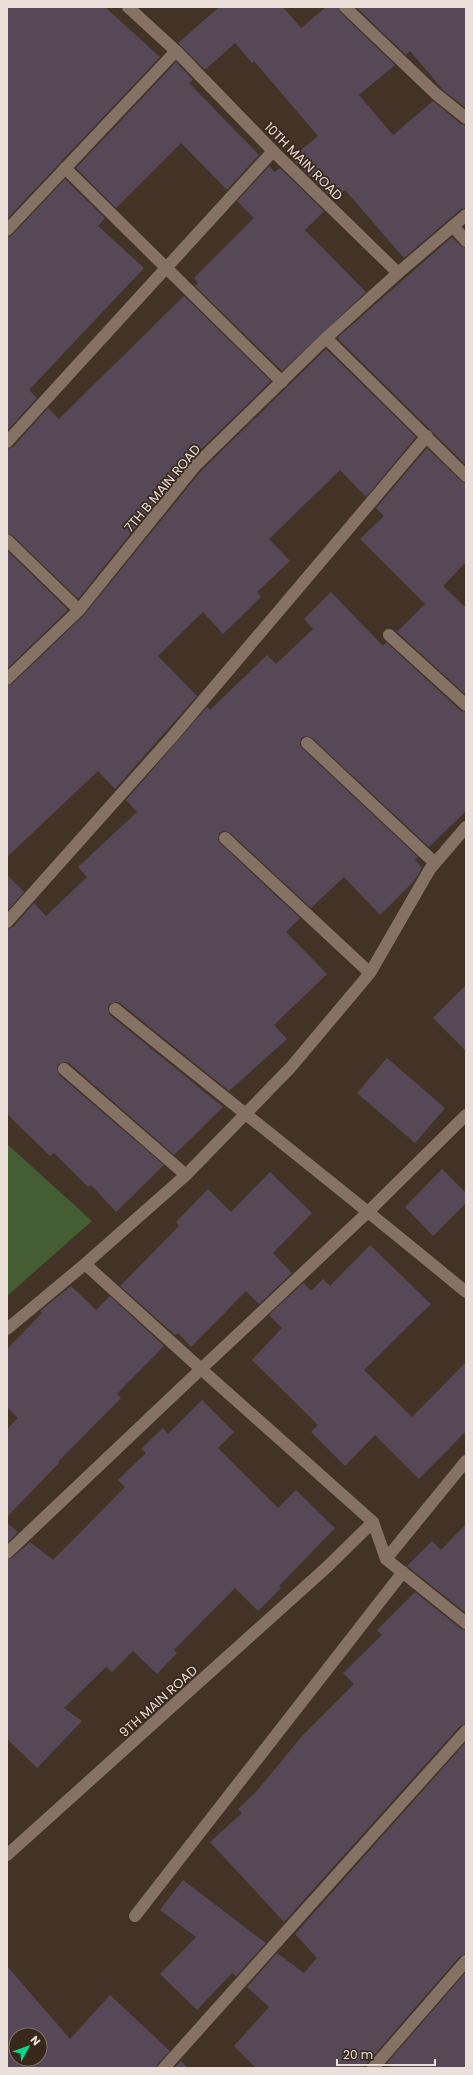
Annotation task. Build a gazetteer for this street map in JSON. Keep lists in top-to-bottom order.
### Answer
{
  "streets": {
    "street": ["10TH MAIN ROAD", "7TH B MAIN ROAD", "9TH MAIN ROAD"]
  },
  "crossings": [
    ["10TH MAIN ROAD", "7TH B MAIN ROAD"]
  ],
  "scale_bar": "20 m",
  "north": "top right"
}
